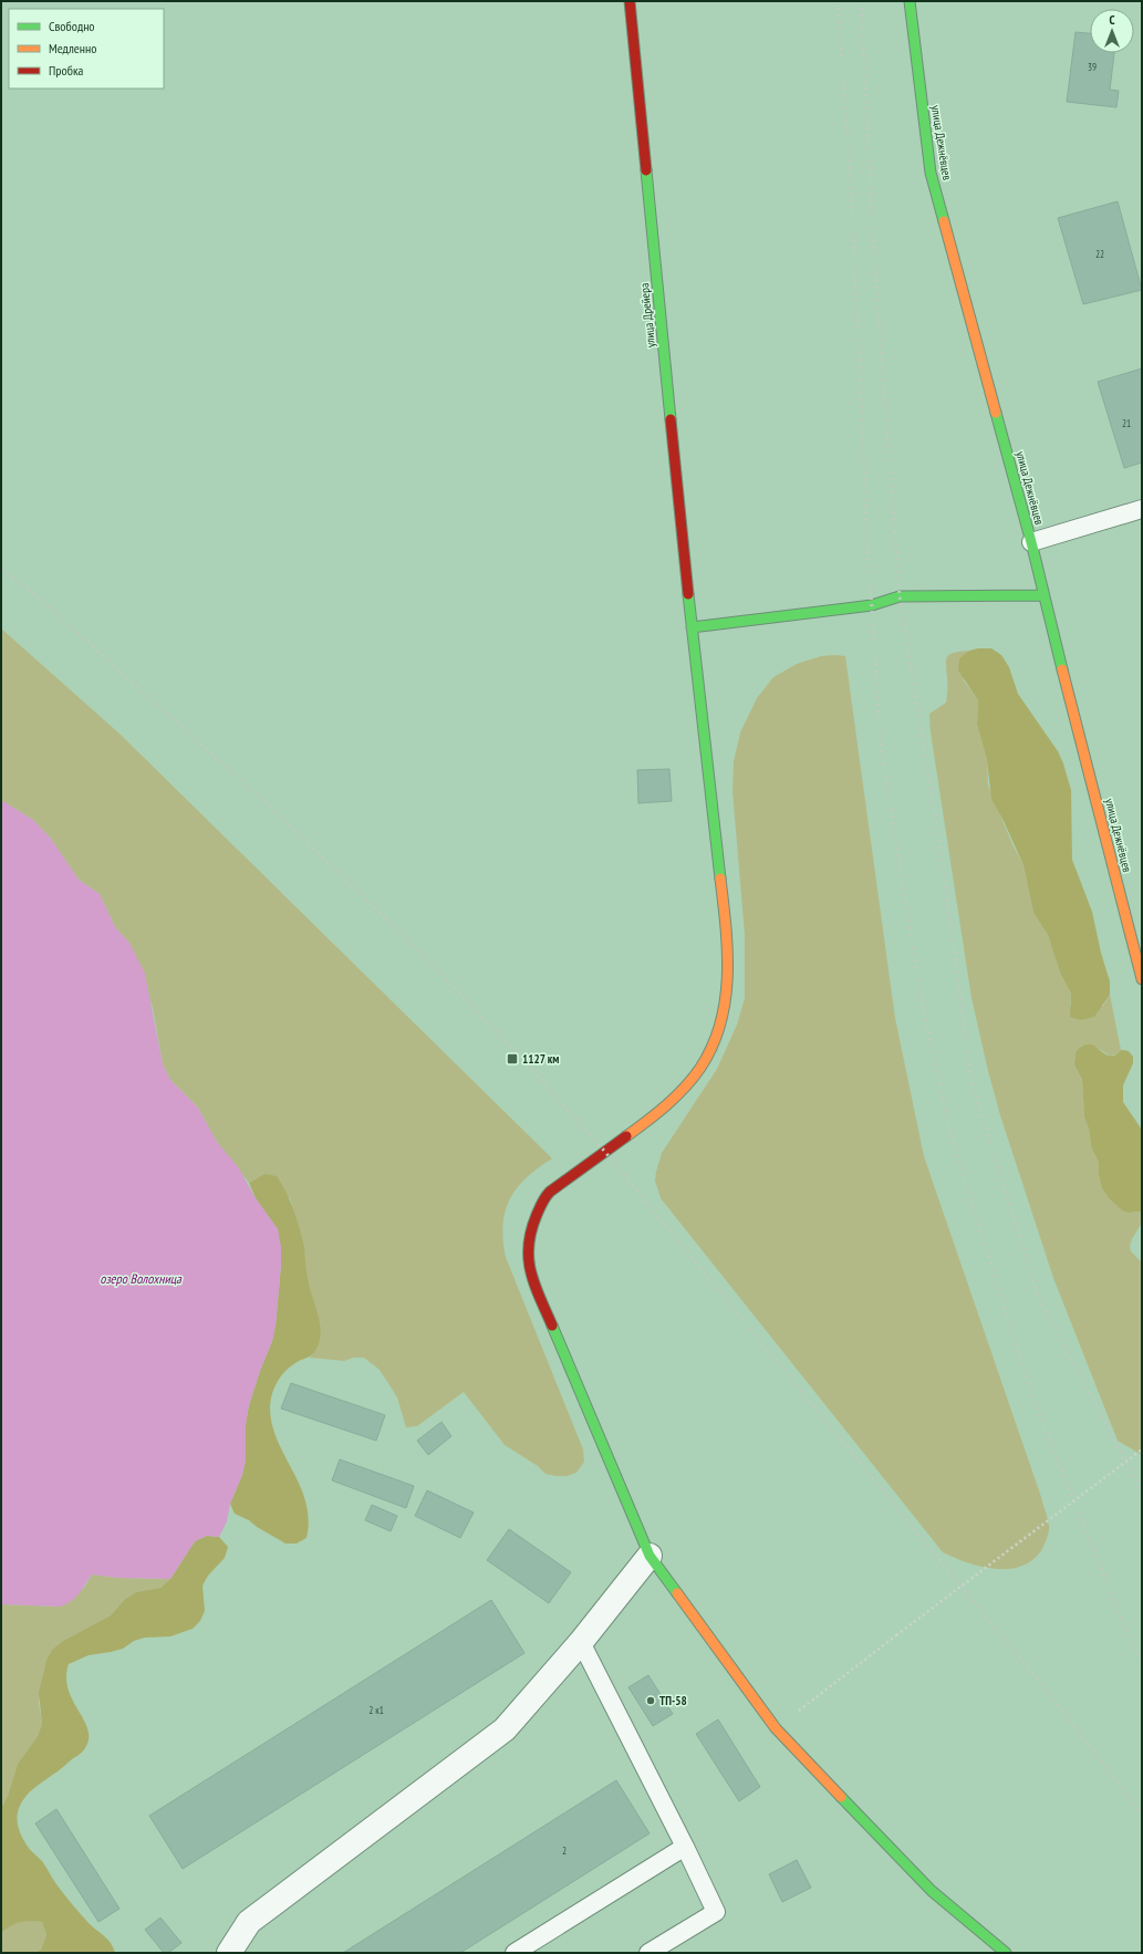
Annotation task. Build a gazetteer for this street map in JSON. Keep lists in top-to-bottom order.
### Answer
{
  "streets": {
    "street": ["улица Дежнёвцев", "улица Дрейера"]
  },
  "water": ["озеро Волохница"],
  "places": {
    "transit": ["1127 км"],
    "other": ["ТП-58"]
  },
  "house_numbers": [
    "39",
    "22",
    "21",
    "2 к1",
    "2"
  ],
  "legend": ["Свободно", "Медленно", "Пробка"],
  "north": "top"
}
